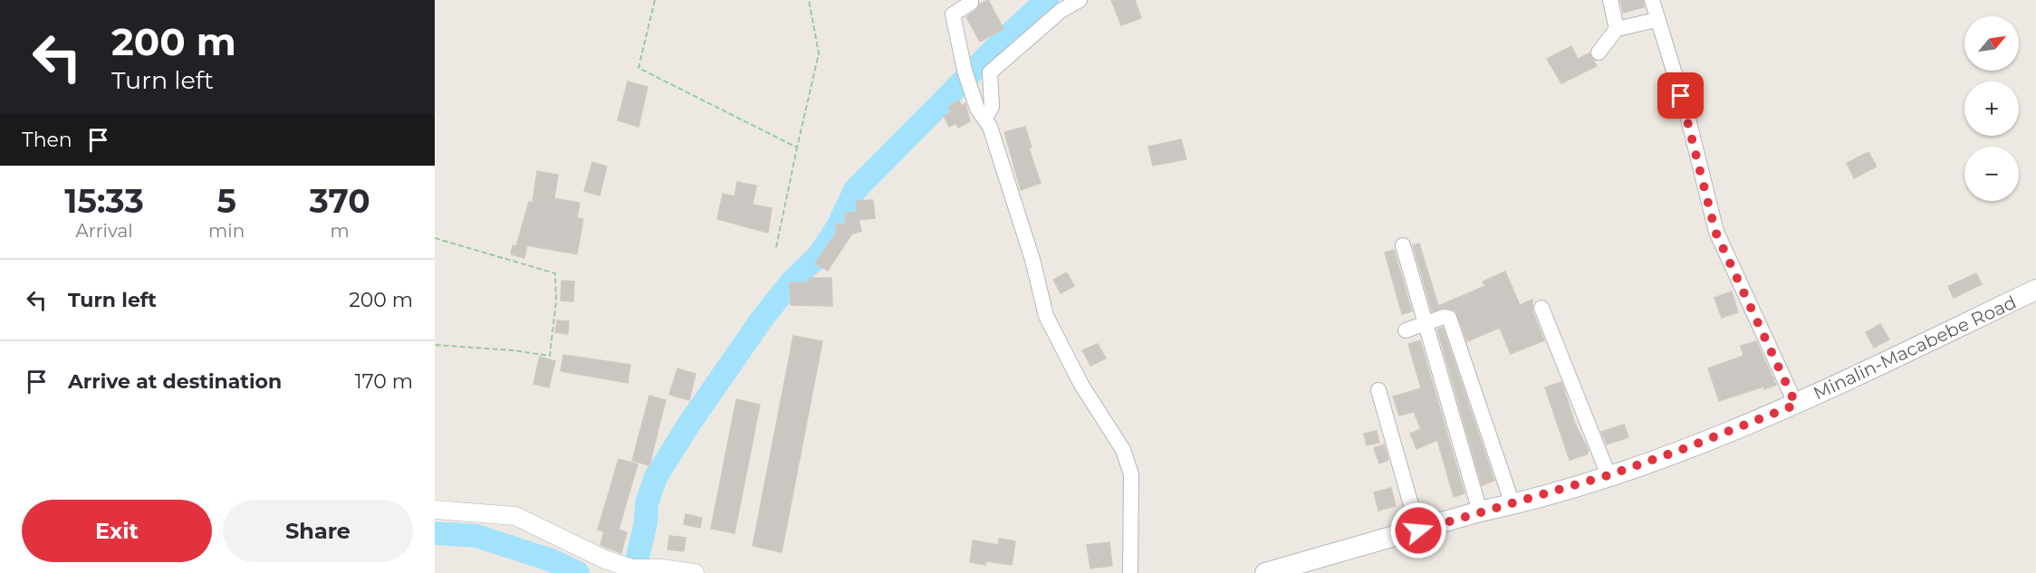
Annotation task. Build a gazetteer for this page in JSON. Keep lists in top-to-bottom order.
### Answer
{
  "streets": {
    "main road": ["Minalin-Macabebe Road"]
  },
  "north": "top right",
  "page": {
    "turn": ["200 m", "Turn left"],
    "map_buttons": ["+", "−"],
    "then": "Then",
    "eta": [
      "15:33",
      "Arrival",
      "5",
      "min",
      "370",
      "m"
    ],
    "list": [
      {
        "name": "Turn left",
        "value": "200 m"
      },
      {
        "name": "Arrive at destination",
        "value": "170 m"
      }
    ],
    "buttons": ["Exit", "Share"]
  }
}
